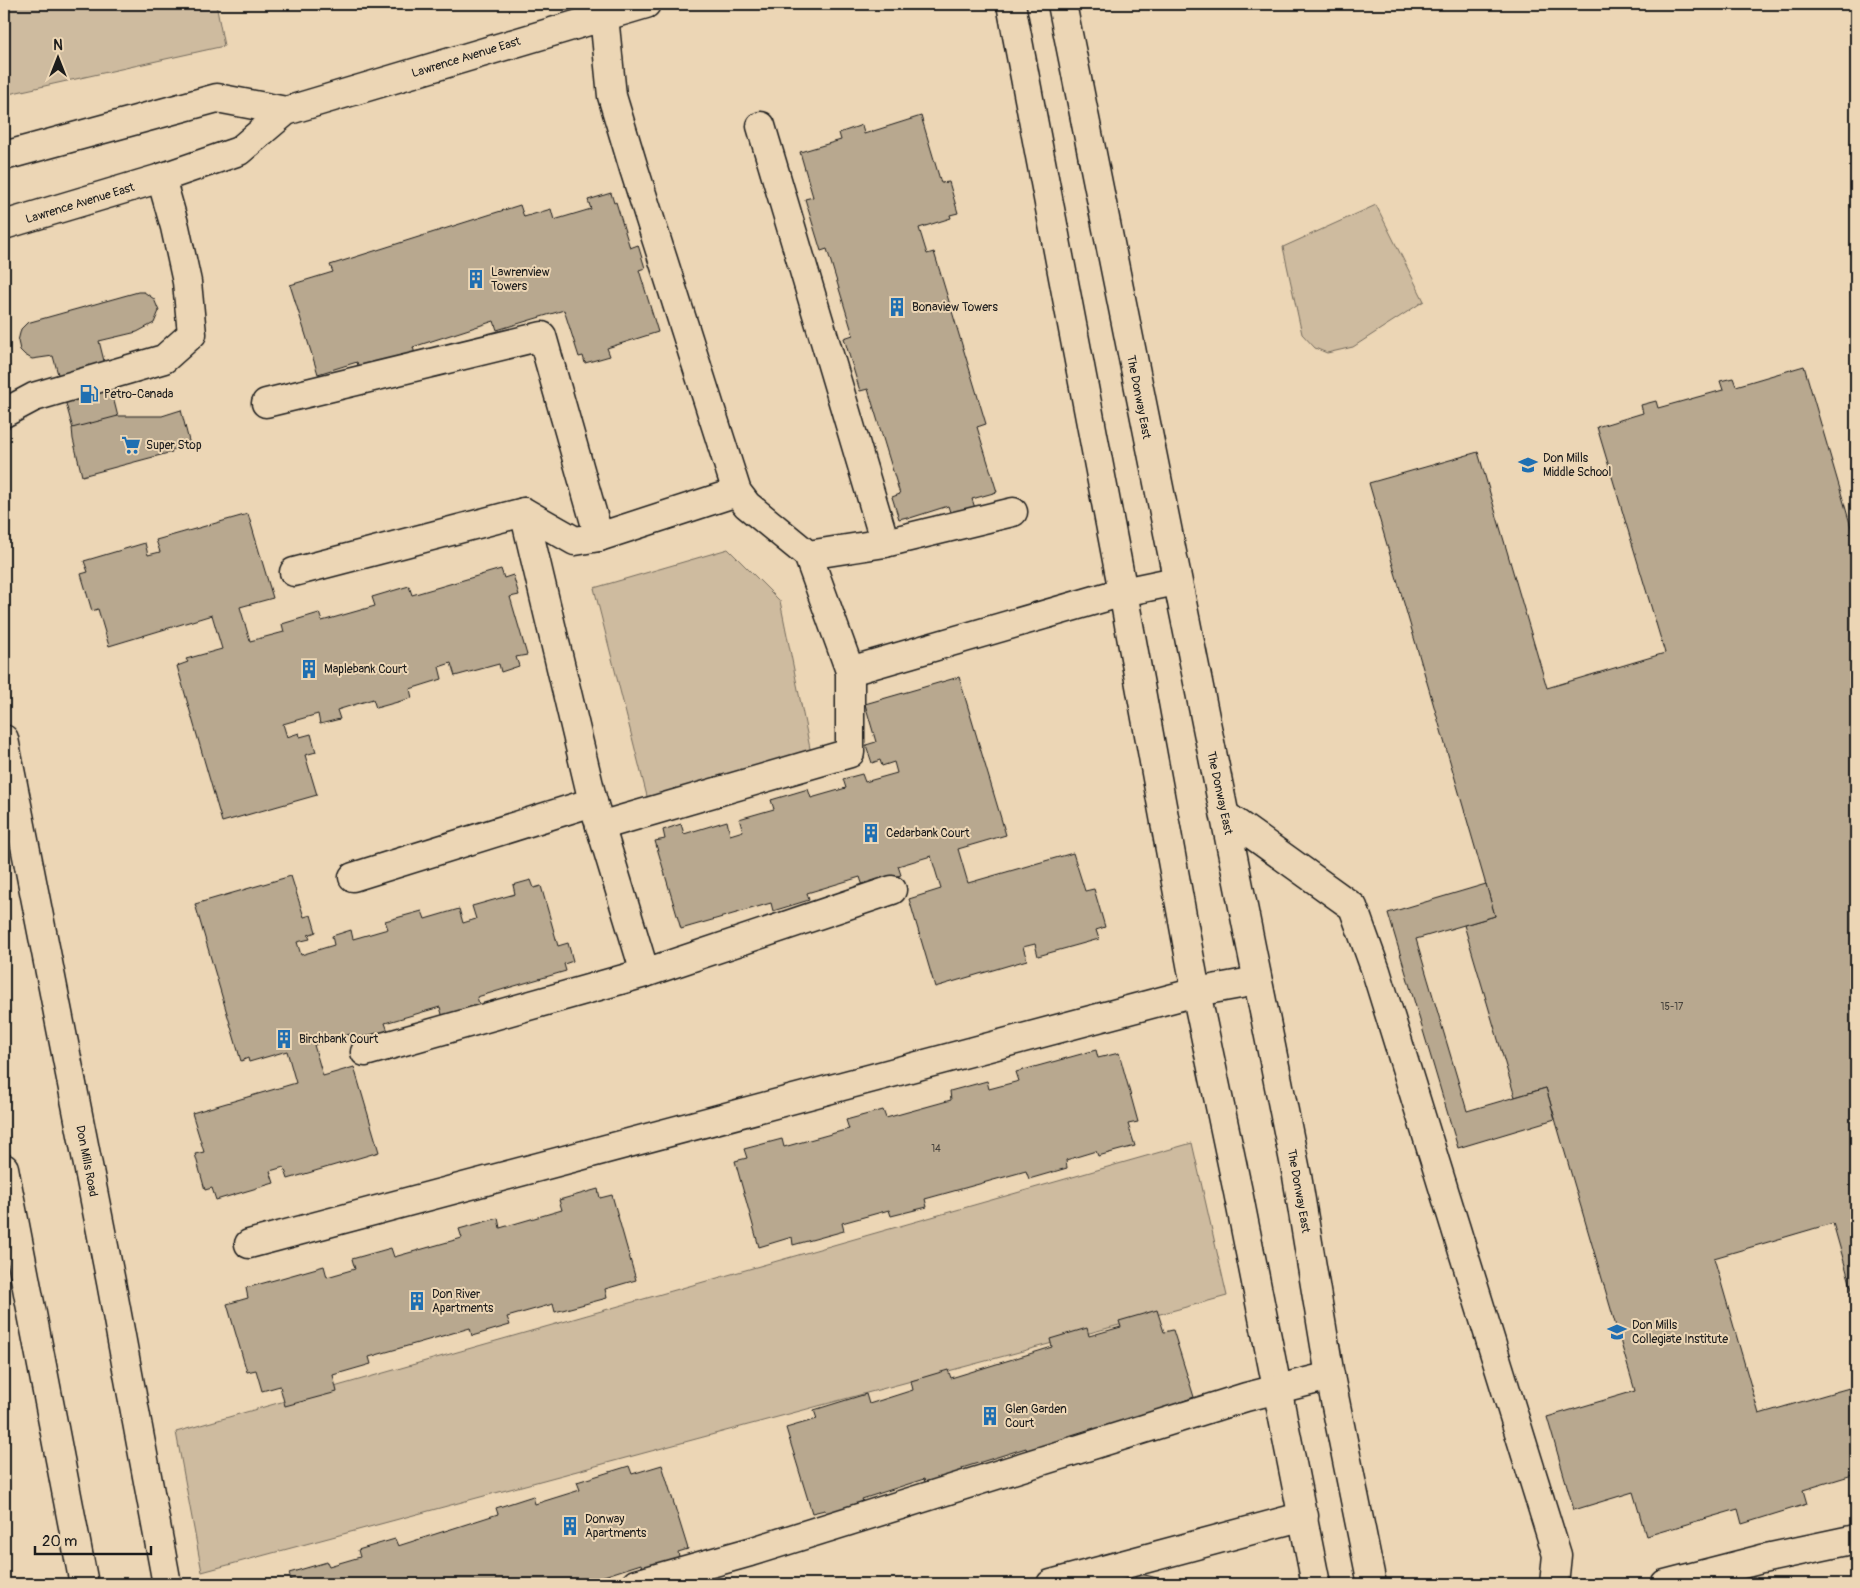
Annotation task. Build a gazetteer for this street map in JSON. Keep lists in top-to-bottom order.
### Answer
{
  "streets": {
    "street": ["Lawrence Avenue East", "The Donway East", "Don Mills Road"]
  },
  "places": {
    "building": [
      "Lawrenview Towers",
      "Bonaview Towers",
      "Maplebank Court",
      "Cedarbank Court",
      "Birchbank Court",
      "Don River Apartments",
      "Glen Garden Court",
      "Donway Apartments"
    ],
    "fuel station": ["Petro-Canada"],
    "supermarket": ["Super Stop"],
    "school or university": ["Don Mills Middle School", "Don Mills Collegiate Institute"]
  },
  "house_numbers": ["15-17", "14"],
  "scale_bar": "20 m",
  "north": "top"
}
